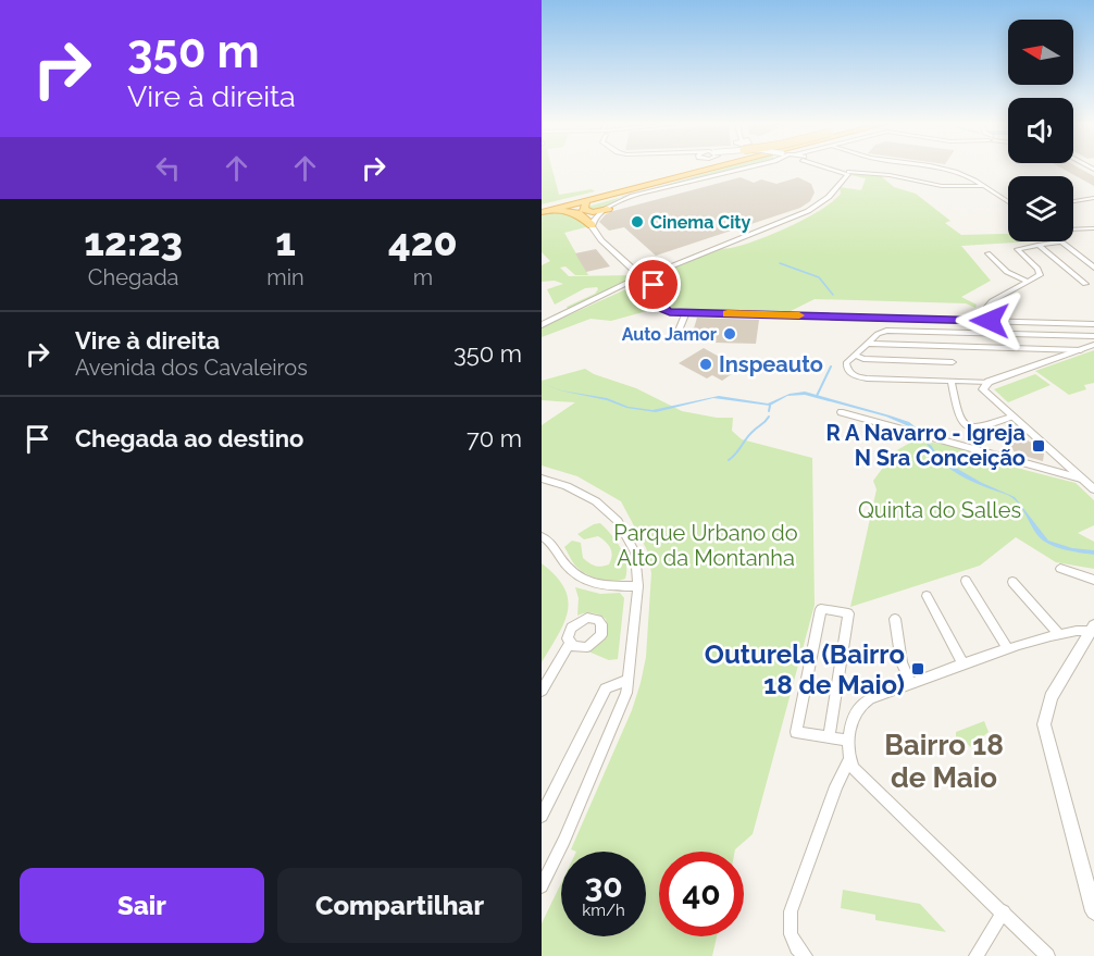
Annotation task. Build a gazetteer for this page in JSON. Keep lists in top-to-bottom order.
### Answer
{
  "districts": ["Bairro 18 de Maio"],
  "parks": ["Quinta do Salles", "Parque Urbano do Alto da Montanha"],
  "places": {
    "other": ["Cinema City", "Auto Jamor", "Inspeauto"],
    "transit": ["R A Navarro - Igreja N Sra Conceição", "Outurela (Bairro 18 de Maio)"]
  },
  "north": "left",
  "page": {
    "turn": ["350 m", "Vire à direita"],
    "eta": [
      "12:23",
      "Chegada",
      "1",
      "min",
      "420",
      "m"
    ],
    "list": [
      {
        "name": "Vire à direita",
        "note": "Avenida dos Cavaleiros",
        "value": "350 m"
      },
      {
        "name": "Chegada ao destino",
        "value": "70 m"
      }
    ],
    "speed": "30 km/h",
    "limit": "40",
    "buttons": ["Sair", "Compartilhar"]
  }
}
